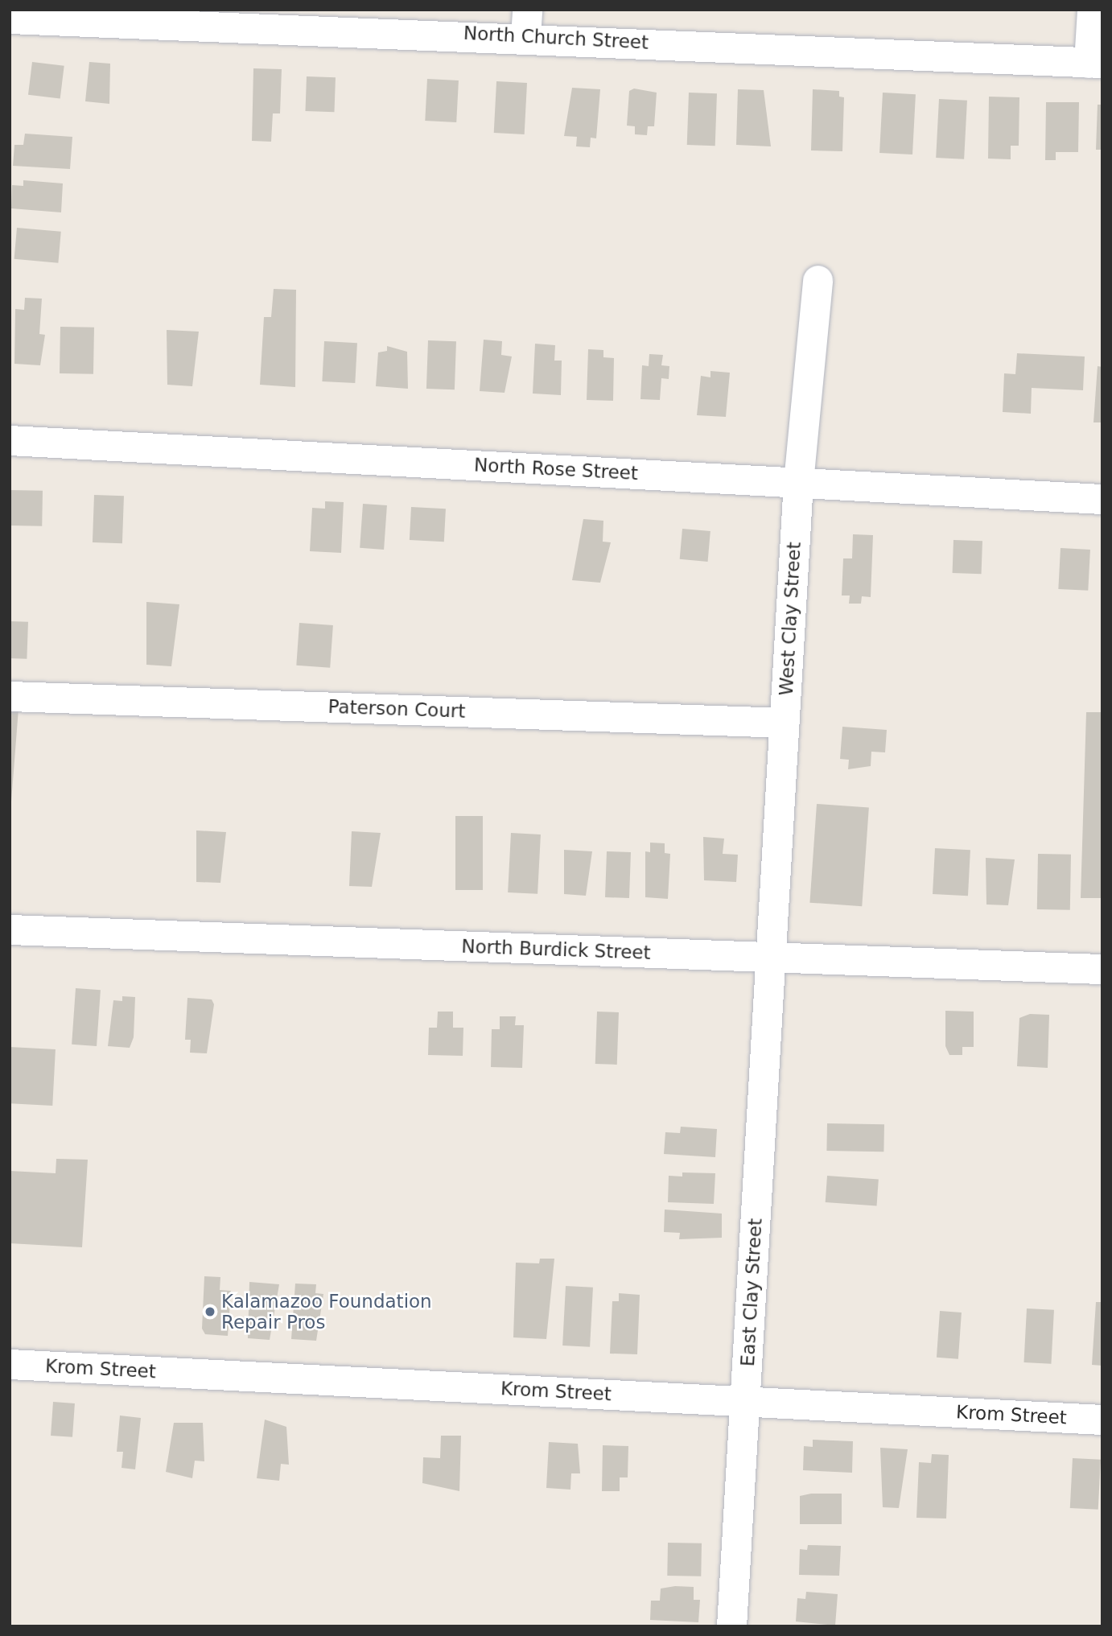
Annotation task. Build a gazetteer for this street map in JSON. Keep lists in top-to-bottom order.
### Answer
{
  "streets": {
    "street": [
      "North Church Street",
      "North Rose Street",
      "West Clay Street",
      "Paterson Court",
      "North Burdick Street",
      "East Clay Street",
      "Krom Street"
    ]
  },
  "crossings": [
    ["North Rose Street", "West Clay Street"],
    ["West Clay Street", "Paterson Court"],
    ["West Clay Street", "North Burdick Street"],
    ["West Clay Street", "East Clay Street"],
    ["North Burdick Street", "East Clay Street"],
    ["East Clay Street", "Krom Street"]
  ],
  "places": ["Kalamazoo Foundation Repair Pros"]
}
